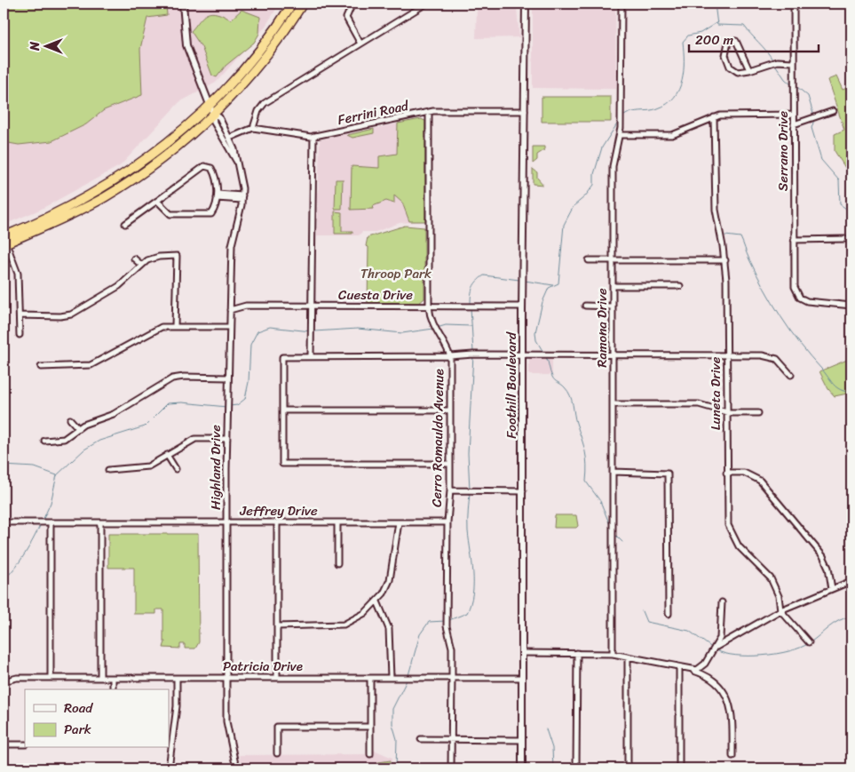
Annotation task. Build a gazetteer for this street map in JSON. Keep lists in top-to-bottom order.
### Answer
{
  "streets": {
    "street": [
      "Ferrini Road",
      "Serrano Drive",
      "Cuesta Drive",
      "Ramona Drive",
      "Foothill Boulevard",
      "Luneta Drive",
      "Cerro Romauldo Avenue",
      "Highland Drive",
      "Jeffrey Drive",
      "Patricia Drive"
    ]
  },
  "crossings": [
    ["Ferrini Road", "Foothill Boulevard"],
    ["Ferrini Road", "Cerro Romauldo Avenue"],
    ["Cuesta Drive", "Foothill Boulevard"],
    ["Cuesta Drive", "Cerro Romauldo Avenue"],
    ["Cuesta Drive", "Highland Drive"],
    ["Foothill Boulevard", "Patricia Drive"],
    ["Cerro Romauldo Avenue", "Jeffrey Drive"],
    ["Cerro Romauldo Avenue", "Patricia Drive"],
    ["Highland Drive", "Jeffrey Drive"],
    ["Highland Drive", "Patricia Drive"]
  ],
  "parks": ["Throop Park"],
  "legend": ["Road", "Park"],
  "scale_bar": "200 m",
  "north": "left"
}
